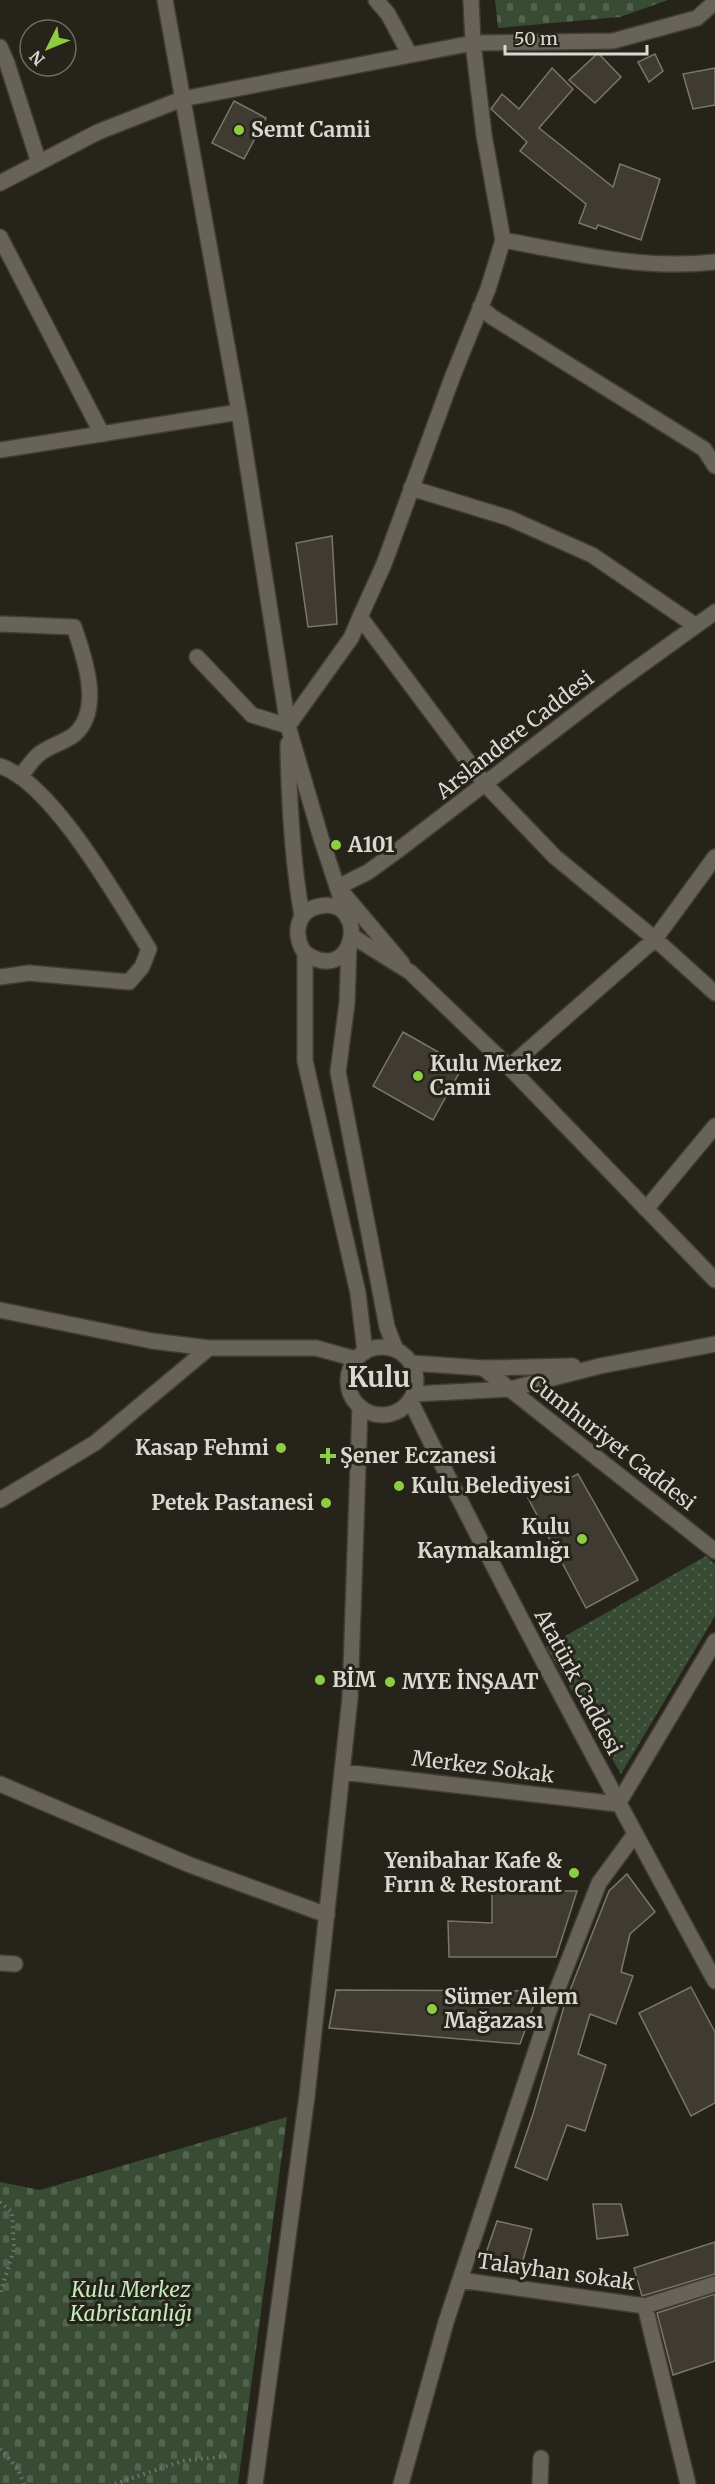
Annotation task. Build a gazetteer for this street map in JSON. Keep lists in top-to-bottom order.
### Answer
{
  "streets": {
    "street": [
      "Arslandere Caddesi",
      "Cumhuriyet Caddesi",
      "Atatürk Caddesi",
      "Merkez Sokak",
      "Talayhan sokak"
    ]
  },
  "crossings": [
    ["Atatürk Caddesi", "Merkez Sokak"]
  ],
  "districts": ["Kulu"],
  "parks": ["Kulu Merkez Kabristanlığı"],
  "places": {
    "other": [
      "Semt Camii",
      "A101",
      "Kulu Merkez Camii",
      "Kasap Fehmi",
      "Kulu Belediyesi",
      "Petek Pastanesi",
      "Kulu Kaymakamlığı",
      "BİM",
      "MYE İNŞAAT",
      "Yenibahar Kafe & Fırın & Restorant",
      "Sümer Ailem Mağazası"
    ],
    "health": ["Şener Eczanesi"]
  },
  "scale_bar": "50 m",
  "north": "bottom left"
}
